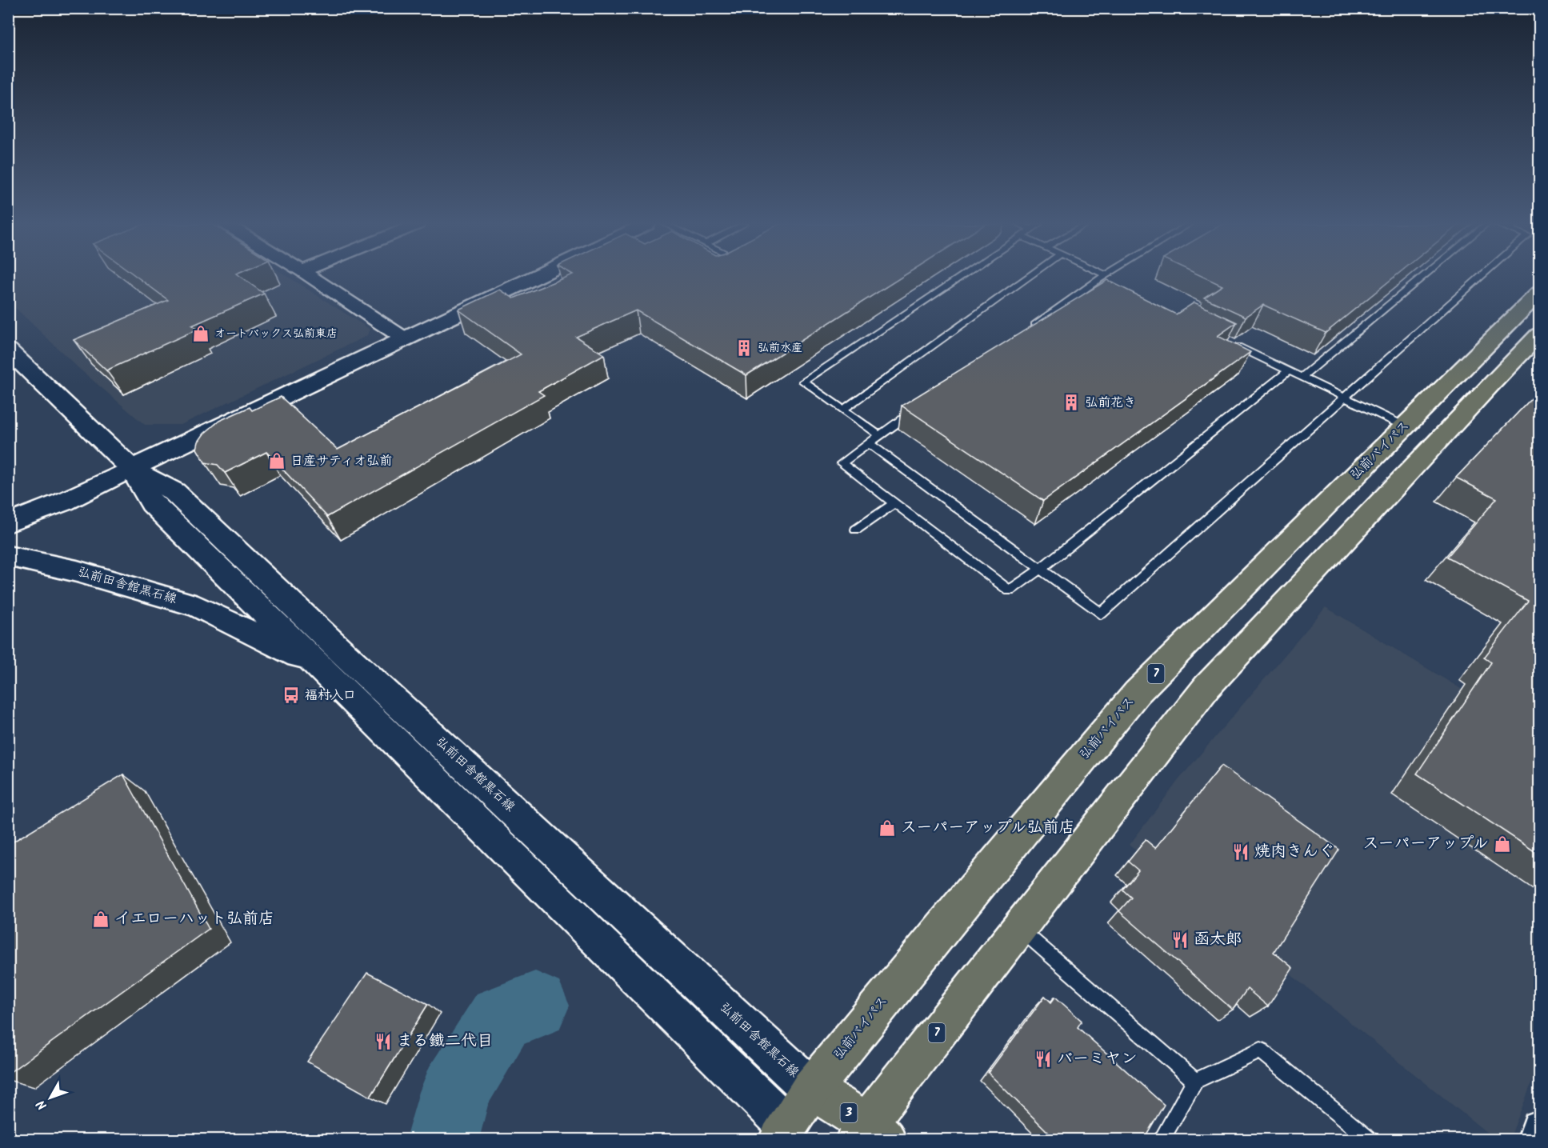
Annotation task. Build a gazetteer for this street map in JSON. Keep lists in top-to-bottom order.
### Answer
{
  "streets": {
    "main road": [
      "弘前バイパス",
      "弘前田舎館黒石線",
      "7",
      "3"
    ]
  },
  "crossings": [
    ["弘前バイパス", "弘前田舎館黒石線"],
    ["弘前バイパス", "3"],
    ["弘前田舎館黒石線", "3"],
    ["7", "3"]
  ],
  "places": {
    "shop": [
      "オートバックス弘前東店",
      "日産サティオ弘前",
      "スーパーアップル弘前店",
      "スーパーアップル",
      "イエローハット弘前店"
    ],
    "building": ["弘前水産", "弘前花き"],
    "bus stop": ["福村入口"],
    "restaurant": [
      "焼肉きんぐ",
      "函太郎",
      "まる鐵二代目",
      "バーミヤン"
    ]
  },
  "north": "bottom left"
}
